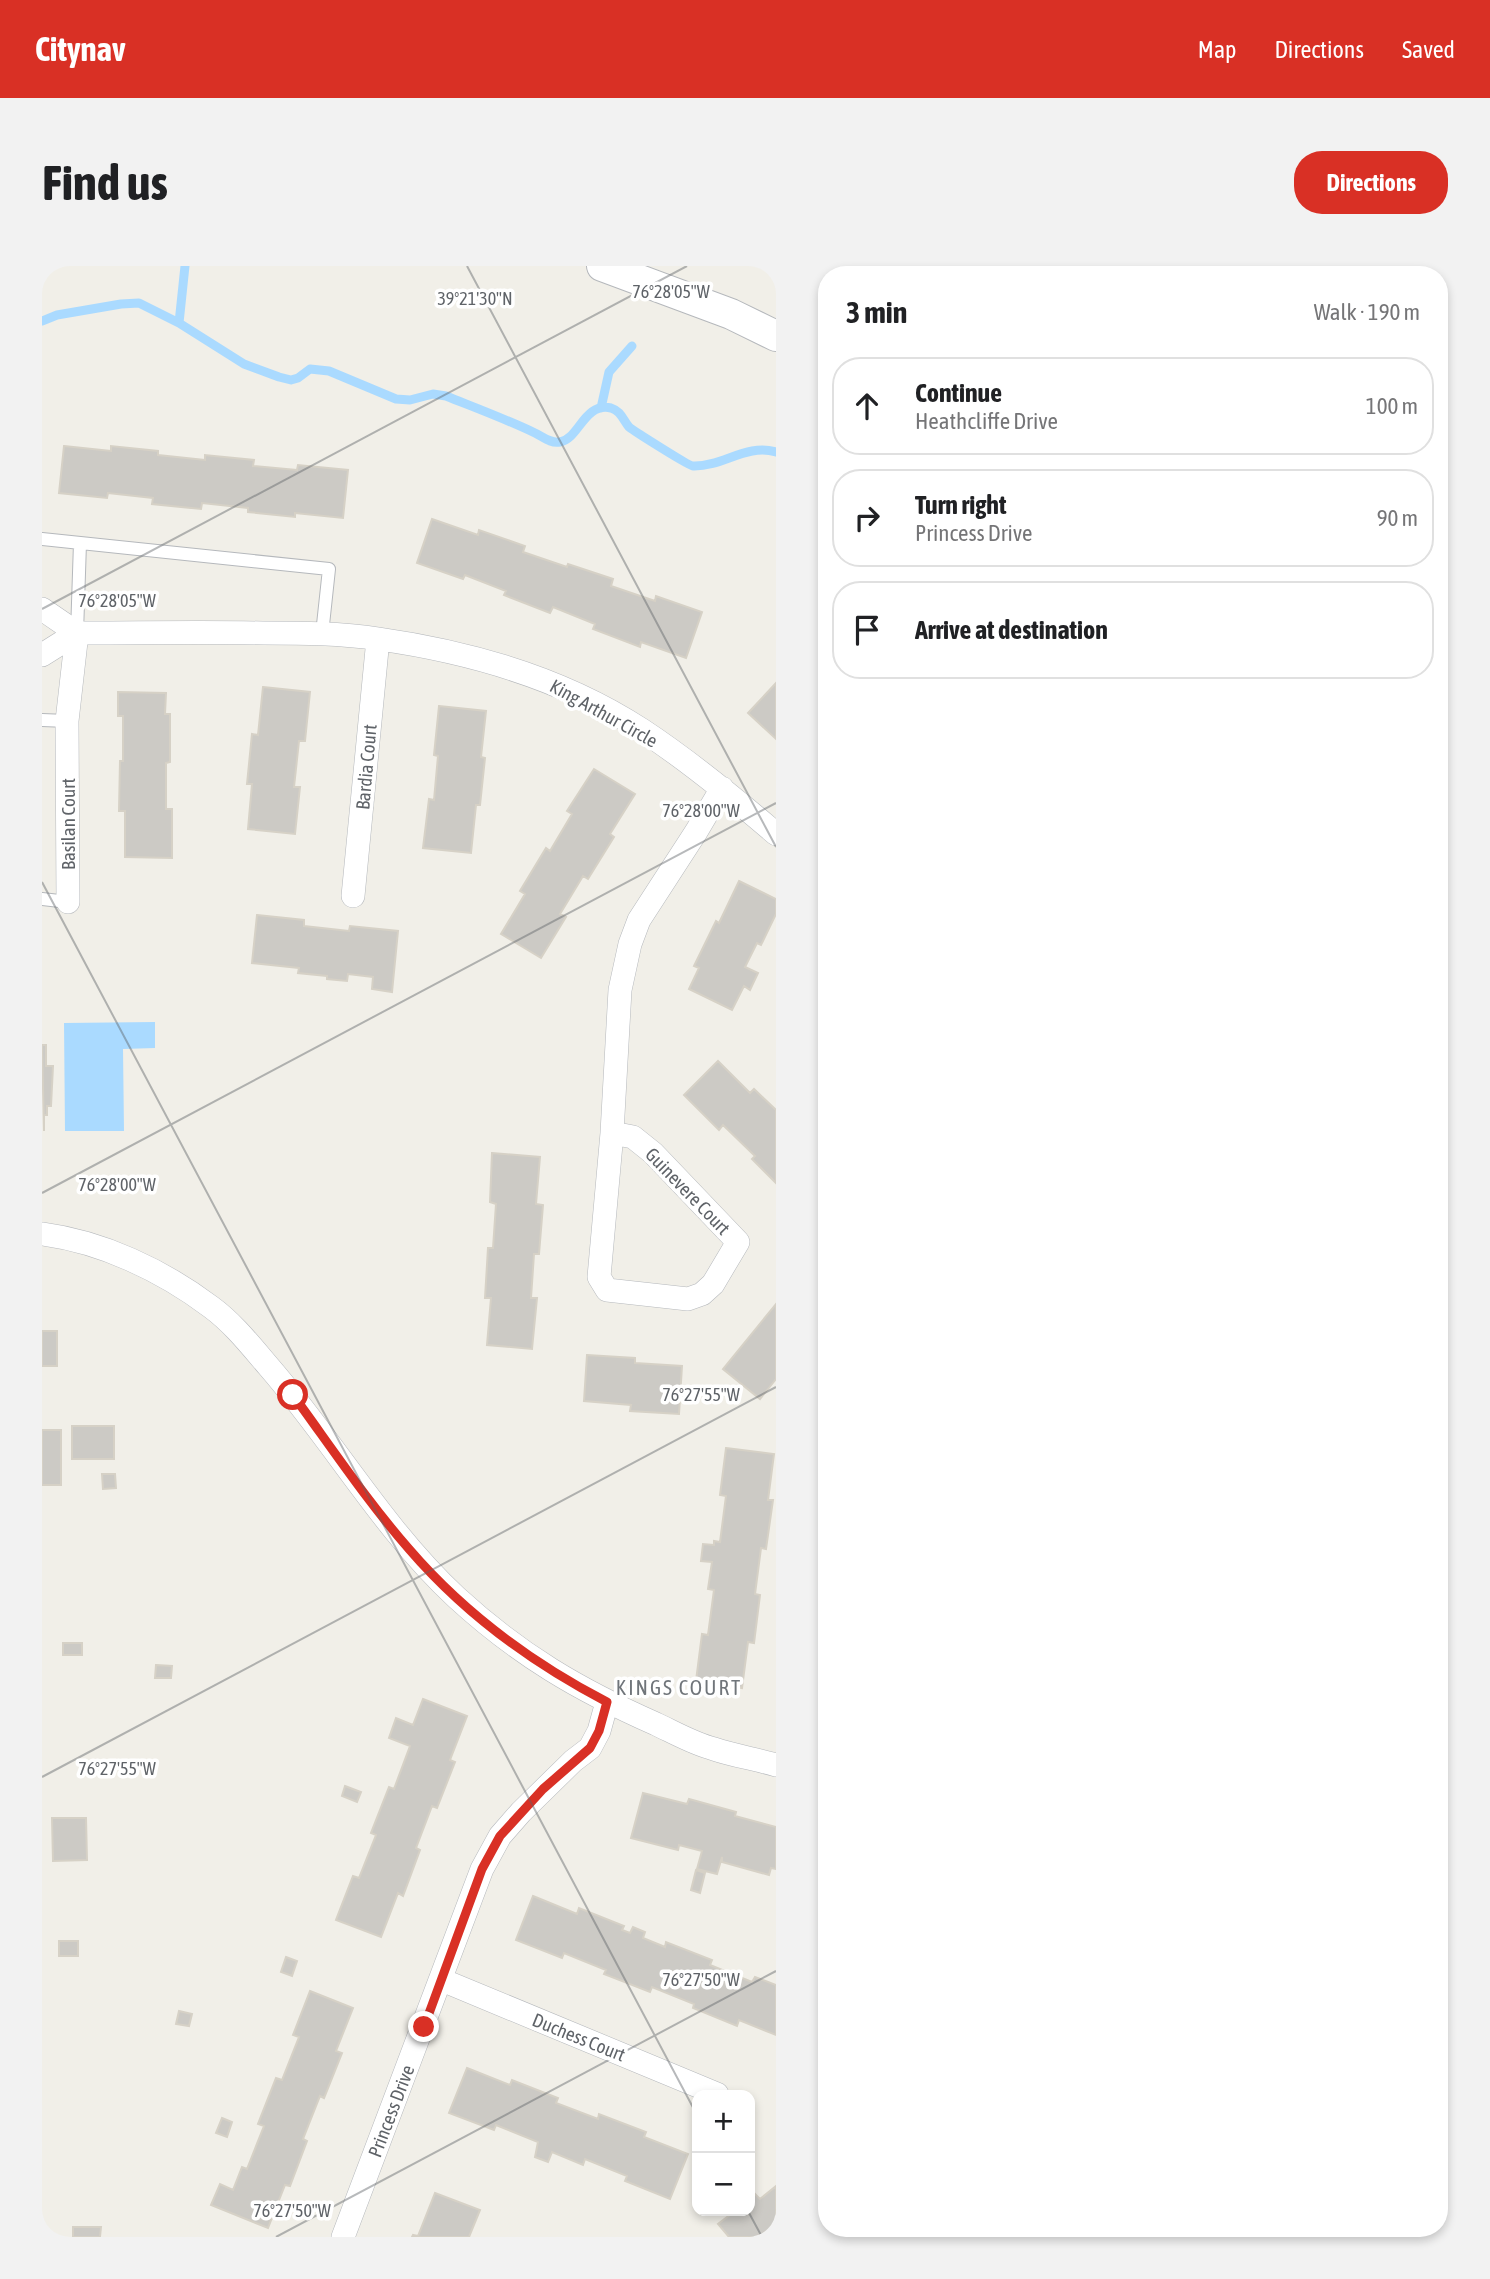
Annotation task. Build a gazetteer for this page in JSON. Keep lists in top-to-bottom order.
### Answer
{
  "streets": {
    "street": [
      "King Arthur Circle",
      "Bardia Court",
      "Basilan Court",
      "Guinevere Court",
      "Duchess Court",
      "Princess Drive"
    ]
  },
  "crossings": [
    ["King Arthur Circle", "Bardia Court"],
    ["King Arthur Circle", "Basilan Court"],
    ["King Arthur Circle", "Guinevere Court"],
    ["Duchess Court", "Princess Drive"]
  ],
  "districts": ["KINGS COURT"],
  "page": {
    "header": "Citynav",
    "nav": ["Map", "Directions", "Saved"],
    "buttons": "Directions",
    "title": "Find us",
    "heading": ["3 min", "Walk · 190 m"],
    "list": [
      ["Continue", "Heathcliffe Drive", "100 m"],
      ["Turn right", "Princess Drive", "90 m"],
      "Arrive at destination"
    ],
    "map_buttons": ["+", "−"]
  },
  "coordinates": [
    "76°28'05\"W",
    "39°21'30\"N",
    "76°28'00\"W",
    "76°27'55\"W",
    "76°27'50\"W"
  ]
}
